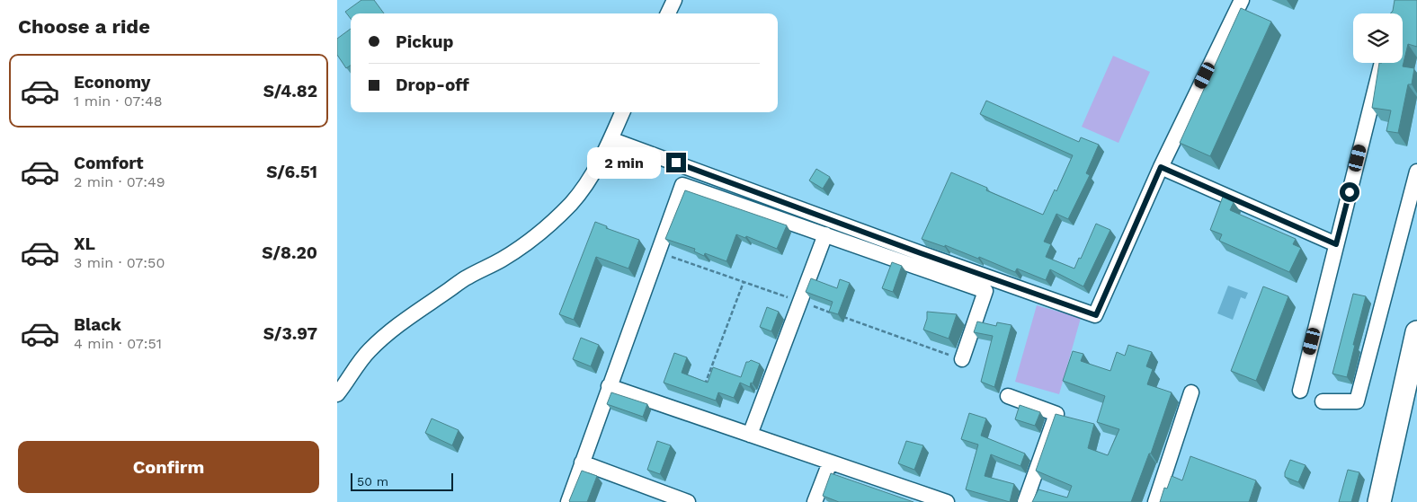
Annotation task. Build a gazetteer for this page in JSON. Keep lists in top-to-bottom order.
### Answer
{
  "scale_bar": "50 m",
  "page": {
    "heading": "Choose a ride",
    "banner": ["Pickup", "Drop-off"],
    "list": [
      {
        "name": "Economy",
        "note": "1 min · 07:48",
        "value": "S/4.82"
      },
      {
        "name": "Comfort",
        "note": "2 min · 07:49",
        "value": "S/6.51"
      },
      {
        "name": "XL",
        "note": "3 min · 07:50",
        "value": "S/8.20"
      },
      {
        "name": "Black",
        "note": "4 min · 07:51",
        "value": "S/3.97"
      }
    ],
    "bubble": "2 min",
    "buttons": "Confirm",
    "scale": "50 m"
  }
}
